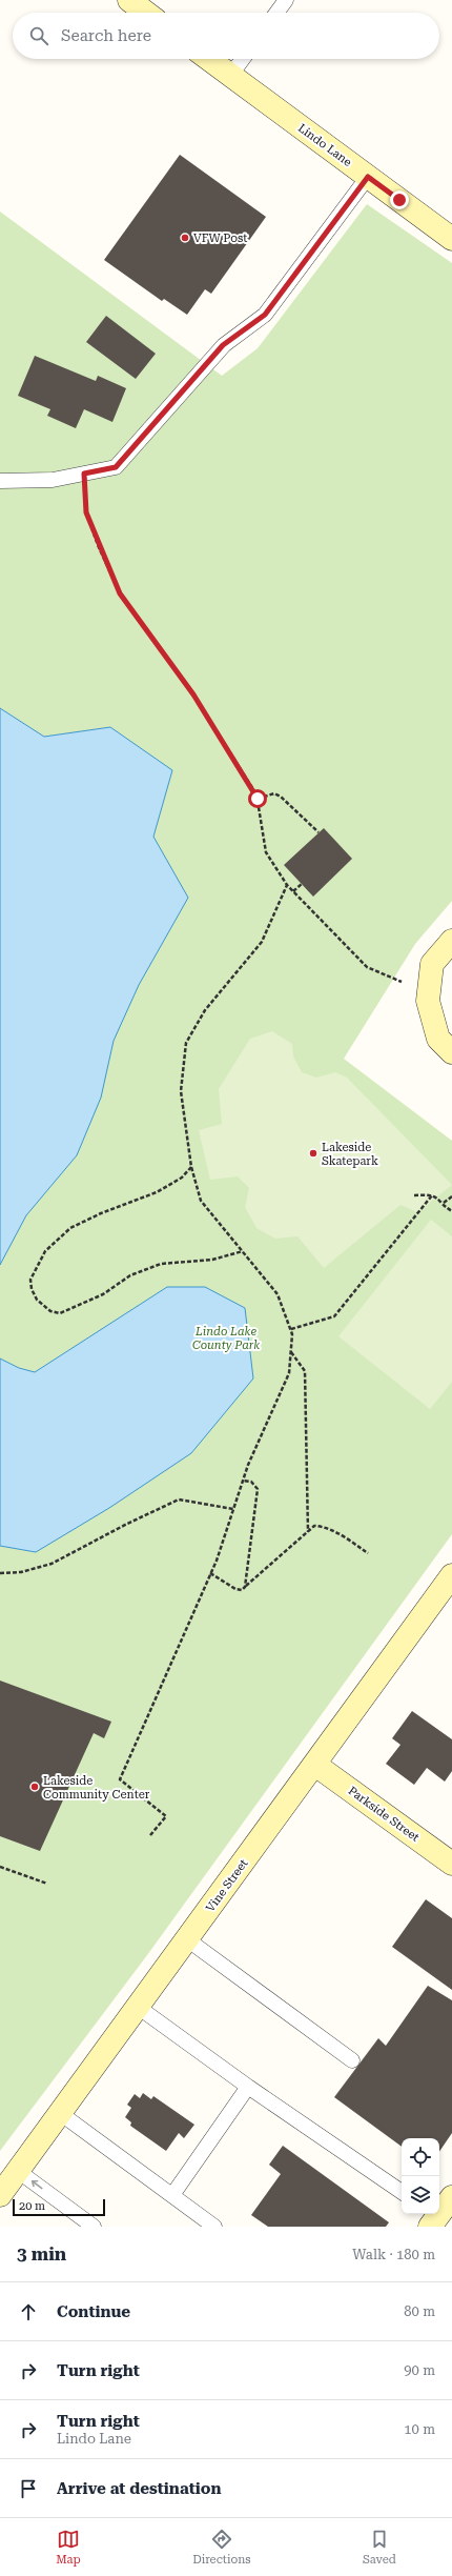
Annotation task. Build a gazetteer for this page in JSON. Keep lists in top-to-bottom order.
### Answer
{
  "streets": {
    "street": ["Lindo Lane", "Parkside Street", "Vine Street"]
  },
  "crossings": [
    ["Parkside Street", "Vine Street"]
  ],
  "parks": ["Lindo Lake County Park"],
  "places": ["VFW Post", "Lakeside Skatepark", "Lakeside Community Center"],
  "scale_bar": "20 m",
  "page": {
    "search": "Search here",
    "scale": "20 m",
    "heading": ["3 min", "Walk · 180 m"],
    "list": [
      ["Continue", "80 m"],
      ["Turn right", "90 m"],
      ["Turn right", "Lindo Lane", "10 m"],
      "Arrive at destination"
    ],
    "nav": ["Map", "Directions", "Saved"]
  }
}
